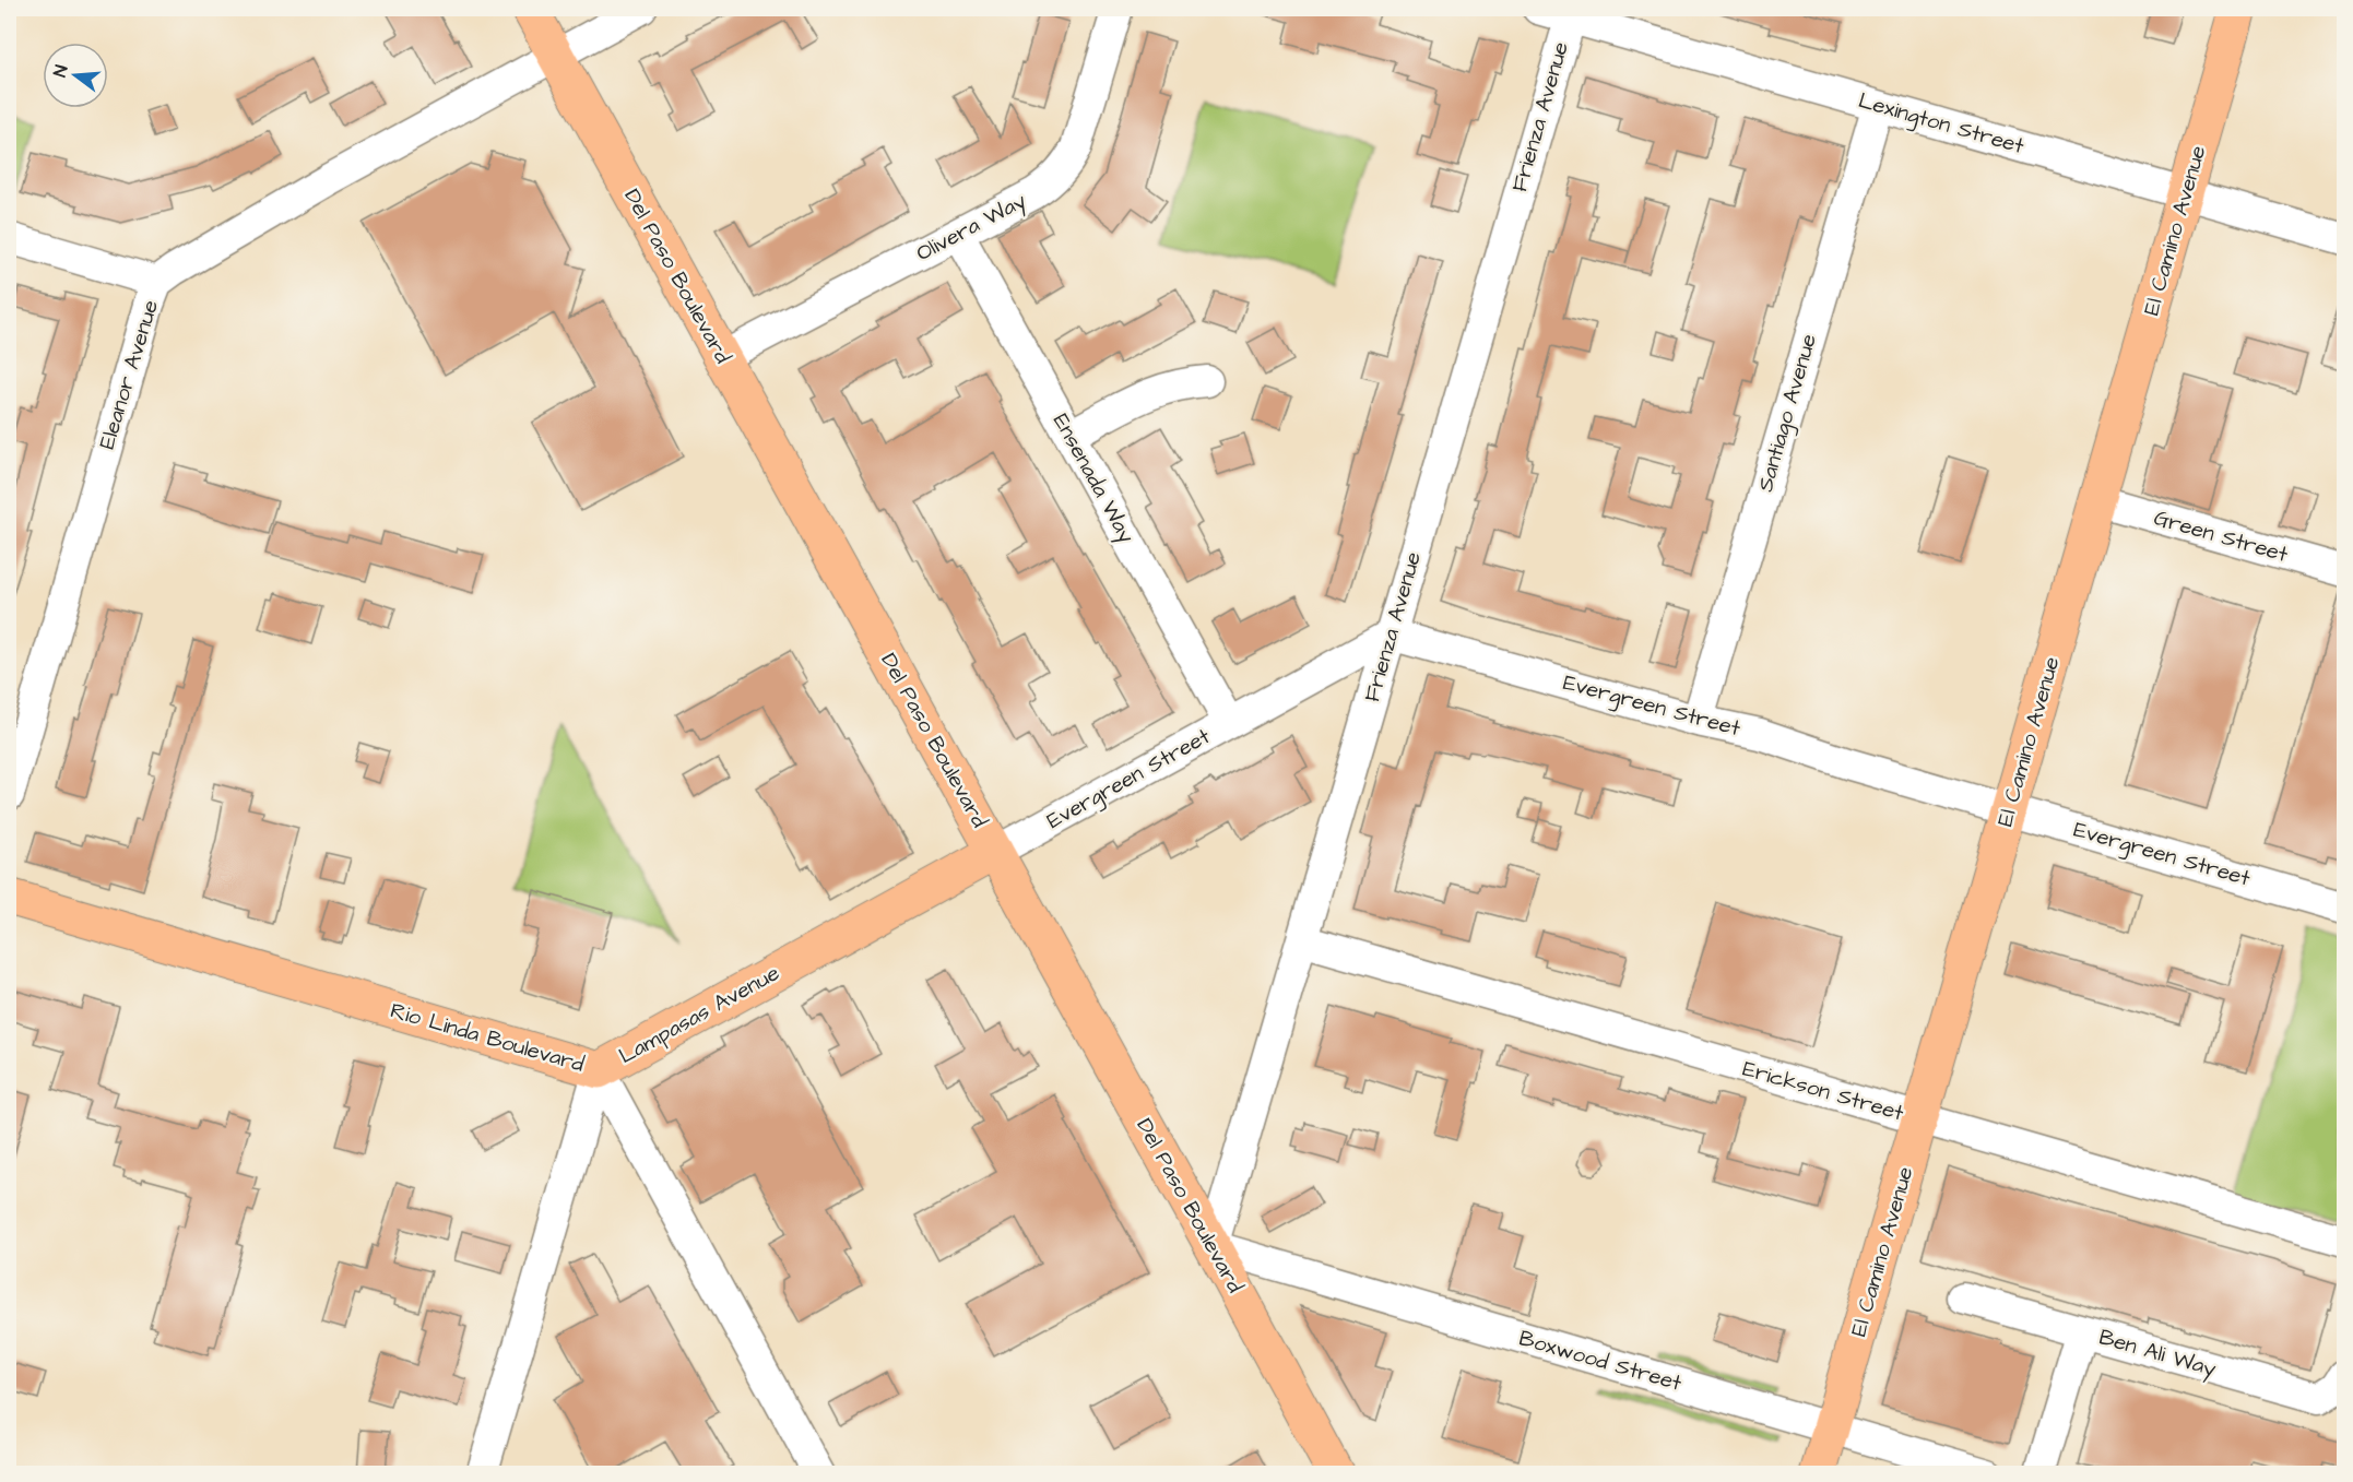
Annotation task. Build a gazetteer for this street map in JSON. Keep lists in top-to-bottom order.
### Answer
{
  "streets": {
    "main road": [
      "El Camino Avenue",
      "Del Paso Boulevard",
      "Lampasas Avenue",
      "Rio Linda Boulevard"
    ],
    "street": [
      "Frienza Avenue",
      "Lexington Street",
      "Olivera Way",
      "Eleanor Avenue",
      "Santiago Avenue",
      "Ensenada Way",
      "Green Street",
      "Evergreen Street",
      "Erickson Street",
      "Ben Ali Way",
      "Boxwood Street"
    ]
  },
  "crossings": [
    ["Frienza Avenue", "Lexington Street"],
    ["Frienza Avenue", "Del Paso Boulevard"],
    ["Frienza Avenue", "Evergreen Street"],
    ["Frienza Avenue", "Erickson Street"],
    ["Frienza Avenue", "Boxwood Street"],
    ["Lexington Street", "El Camino Avenue"],
    ["Lexington Street", "Santiago Avenue"],
    ["Olivera Way", "Del Paso Boulevard"],
    ["Olivera Way", "Ensenada Way"],
    ["El Camino Avenue", "Green Street"],
    ["El Camino Avenue", "Evergreen Street"],
    ["El Camino Avenue", "Erickson Street"],
    ["El Camino Avenue", "Boxwood Street"],
    ["Del Paso Boulevard", "Eleanor Avenue"],
    ["Del Paso Boulevard", "Evergreen Street"],
    ["Del Paso Boulevard", "Lampasas Avenue"],
    ["Del Paso Boulevard", "Boxwood Street"],
    ["Santiago Avenue", "Evergreen Street"],
    ["Ensenada Way", "Evergreen Street"],
    ["Evergreen Street", "Lampasas Avenue"],
    ["Lampasas Avenue", "Rio Linda Boulevard"]
  ],
  "north": "left"
}
